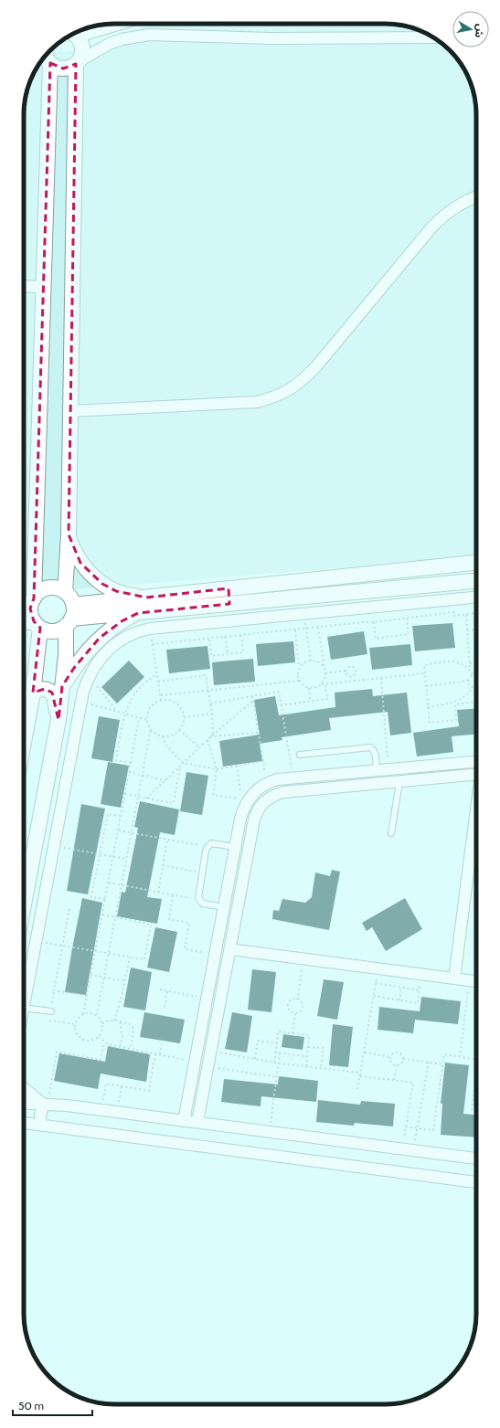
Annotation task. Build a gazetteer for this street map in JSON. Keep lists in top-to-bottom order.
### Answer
{
  "scale_bar": "50 m",
  "north": "right"
}
